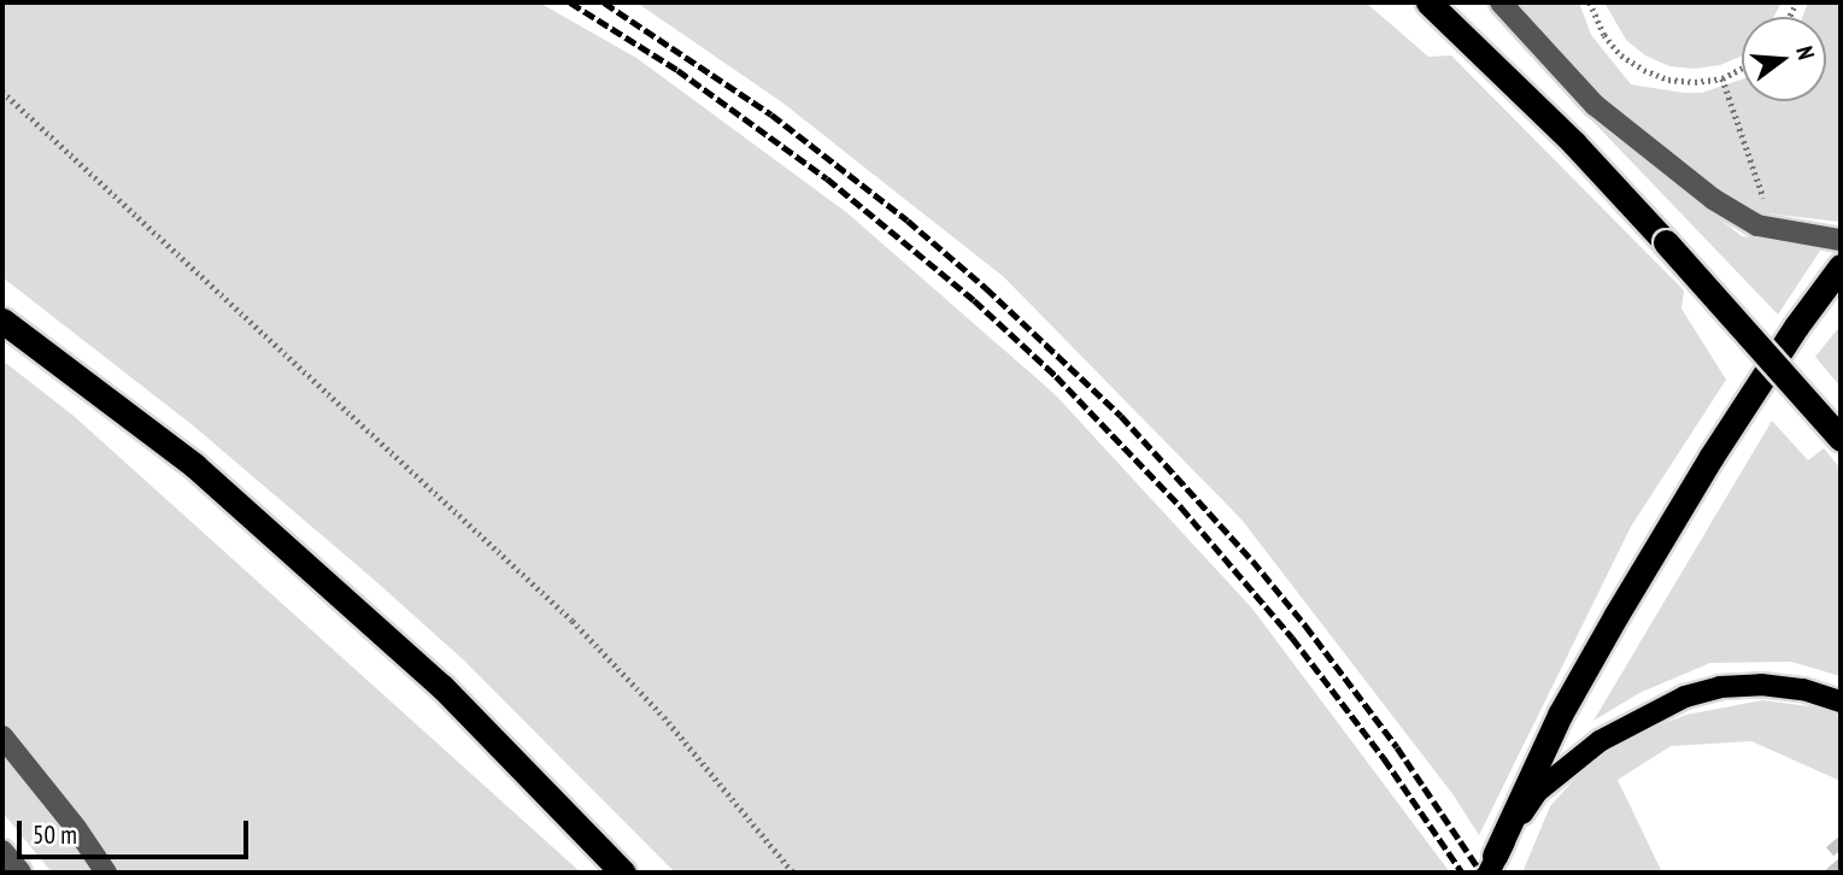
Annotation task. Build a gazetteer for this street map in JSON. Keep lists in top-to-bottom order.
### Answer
{
  "scale_bar": "50 m",
  "north": "right"
}
